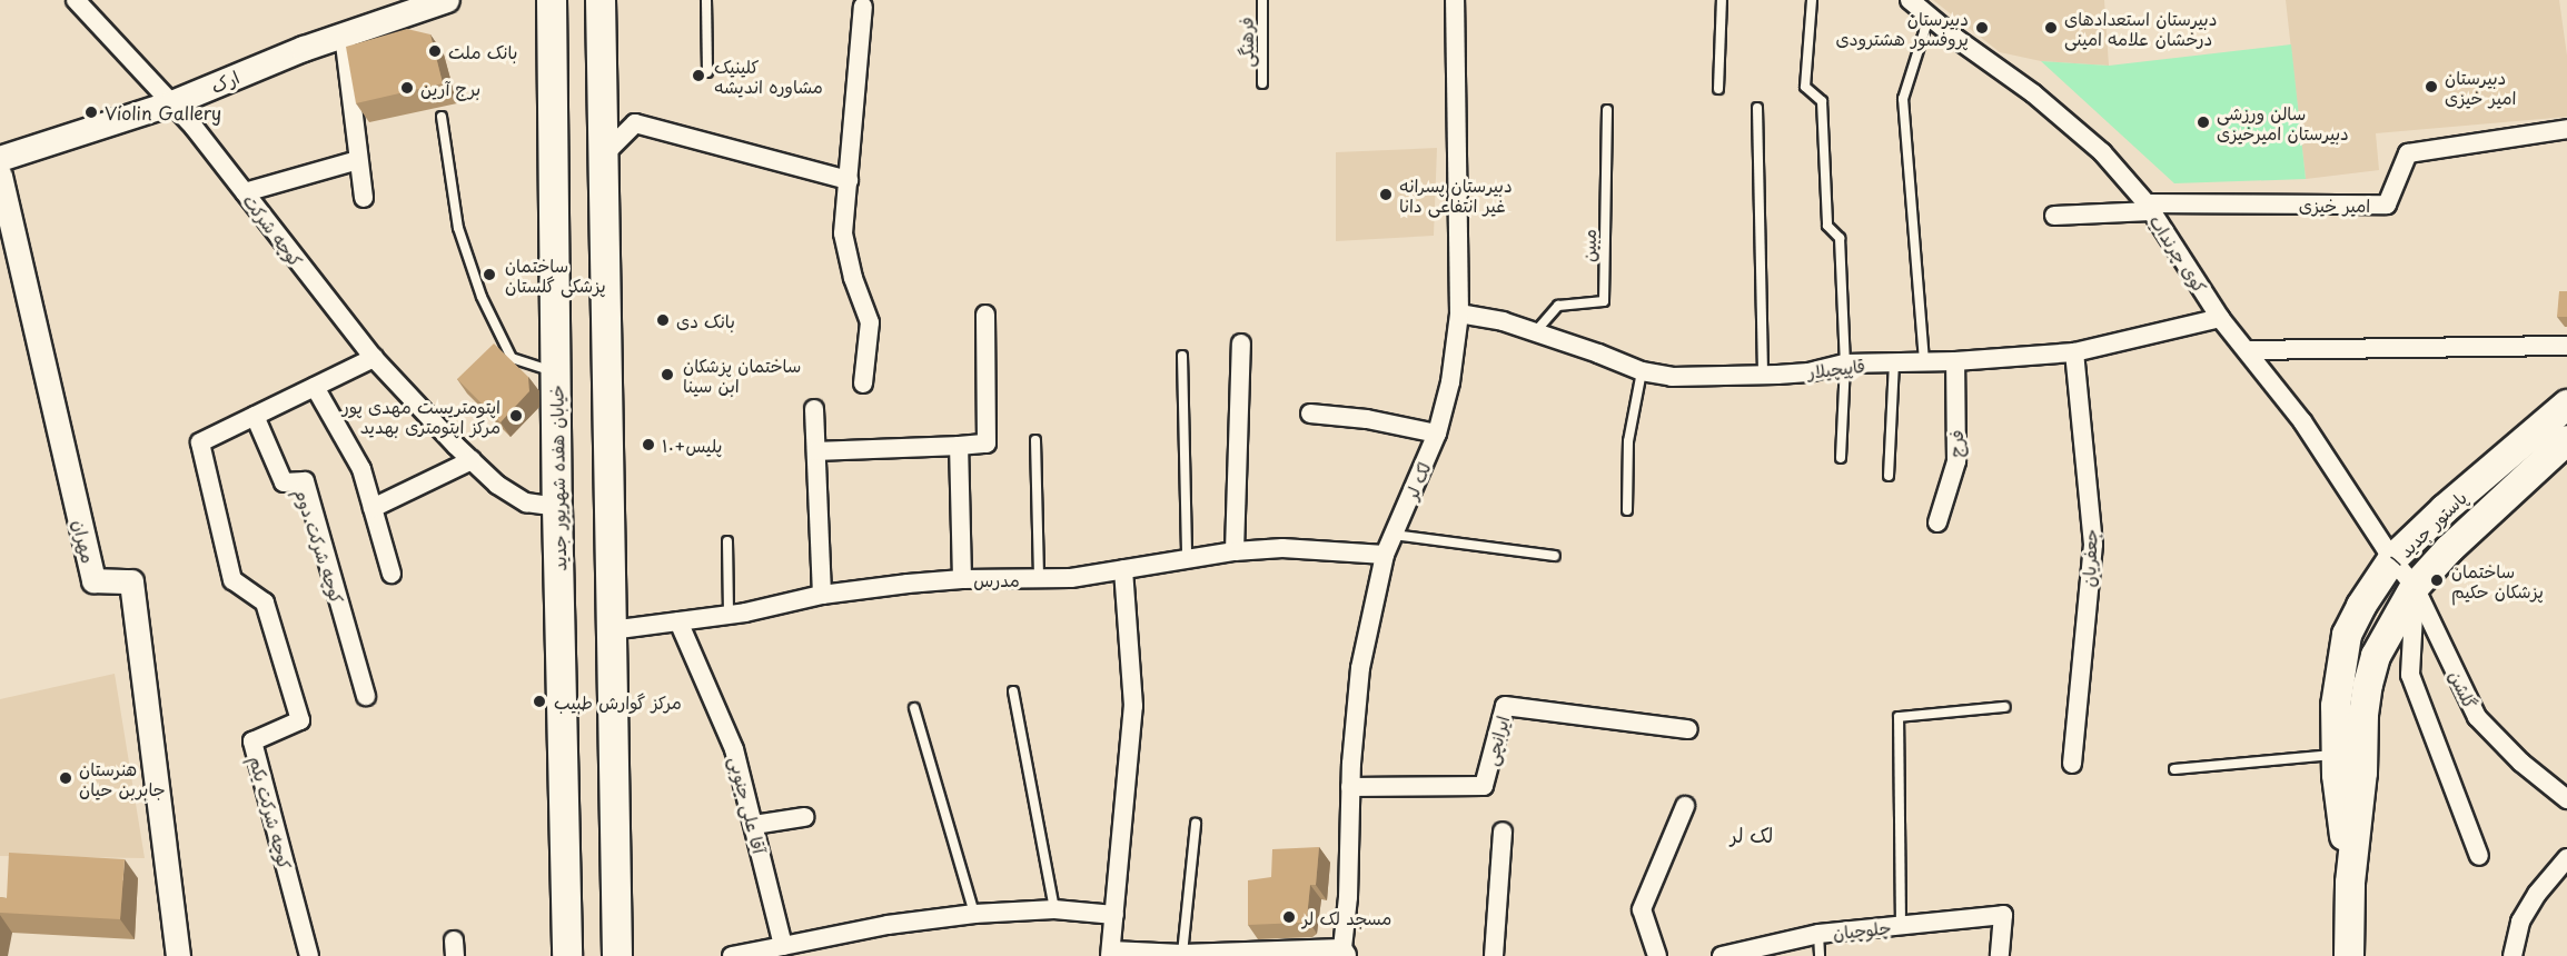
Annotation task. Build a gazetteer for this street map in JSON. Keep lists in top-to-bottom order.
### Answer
{
  "streets": {
    "main road": ["ارک", "خیابان هفده شهریور جدید", "پاستور جدید ۱"],
    "street": [
      "امیر خیزی",
      "کوچه شرکت",
      "کوی چرنداب",
      "قاپیچیلار",
      "فرج",
      "لک لر",
      "مهران",
      "کوچه شرکت دوم",
      "جعفریان",
      "مدرس",
      "گلشن",
      "ایرانچی",
      "آقا علی جنوبی",
      "کوچه شرکت یکم",
      "چلوچیان"
    ],
    "lane": ["فرهنگی", "مبین"]
  },
  "crossings": [
    ["ارک", "کوچه شرکت"],
    ["امیر خیزی", "کوی چرنداب"],
    ["کوچه شرکت", "خیابان هفده شهریور جدید"],
    ["مبین", "قاپیچیلار"],
    ["کوی چرنداب", "قاپیچیلار"],
    ["کوی چرنداب", "پاستور جدید ۱"],
    ["کوی چرنداب", "گلشن"],
    ["قاپیچیلار", "فرج"],
    ["قاپیچیلار", "لک لر"],
    ["قاپیچیلار", "جعفریان"],
    ["لک لر", "مدرس"],
    ["لک لر", "ایرانچی"],
    ["پاستور جدید ۱", "گلشن"],
    ["کوچه شرکت دوم", "کوچه شرکت یکم"],
    ["مدرس", "آقا علی جنوبی"]
  ],
  "districts": ["لک لر"],
  "places": [
    "دبیرستان پروفسور هشترودی",
    "دبیرستان استعدادهای درخشان علامه امینی",
    "بانک ملت",
    "کلینیک مشاوره اندیشه",
    "دبیرستان امیر خیزی",
    "برج آرین",
    "Violin Gallery",
    "سالن ورزشی دبیرستان امیرخیزی",
    "دبیرستان پسرانه غیر انتفاعی دانا",
    "ساختمان پزشکی گلستان",
    "بانک دی",
    "ساختمان پزشکان ابن سینا",
    "اپتومتریست مهدی پور مرکز اپتومتری بهدید",
    "پلیس+۱۰",
    "ساختمان پزشکان حکیم",
    "مرکز گوارش طبیب",
    "هنرستان جابربن حیان",
    "مسجد لک لر"
  ]
}
